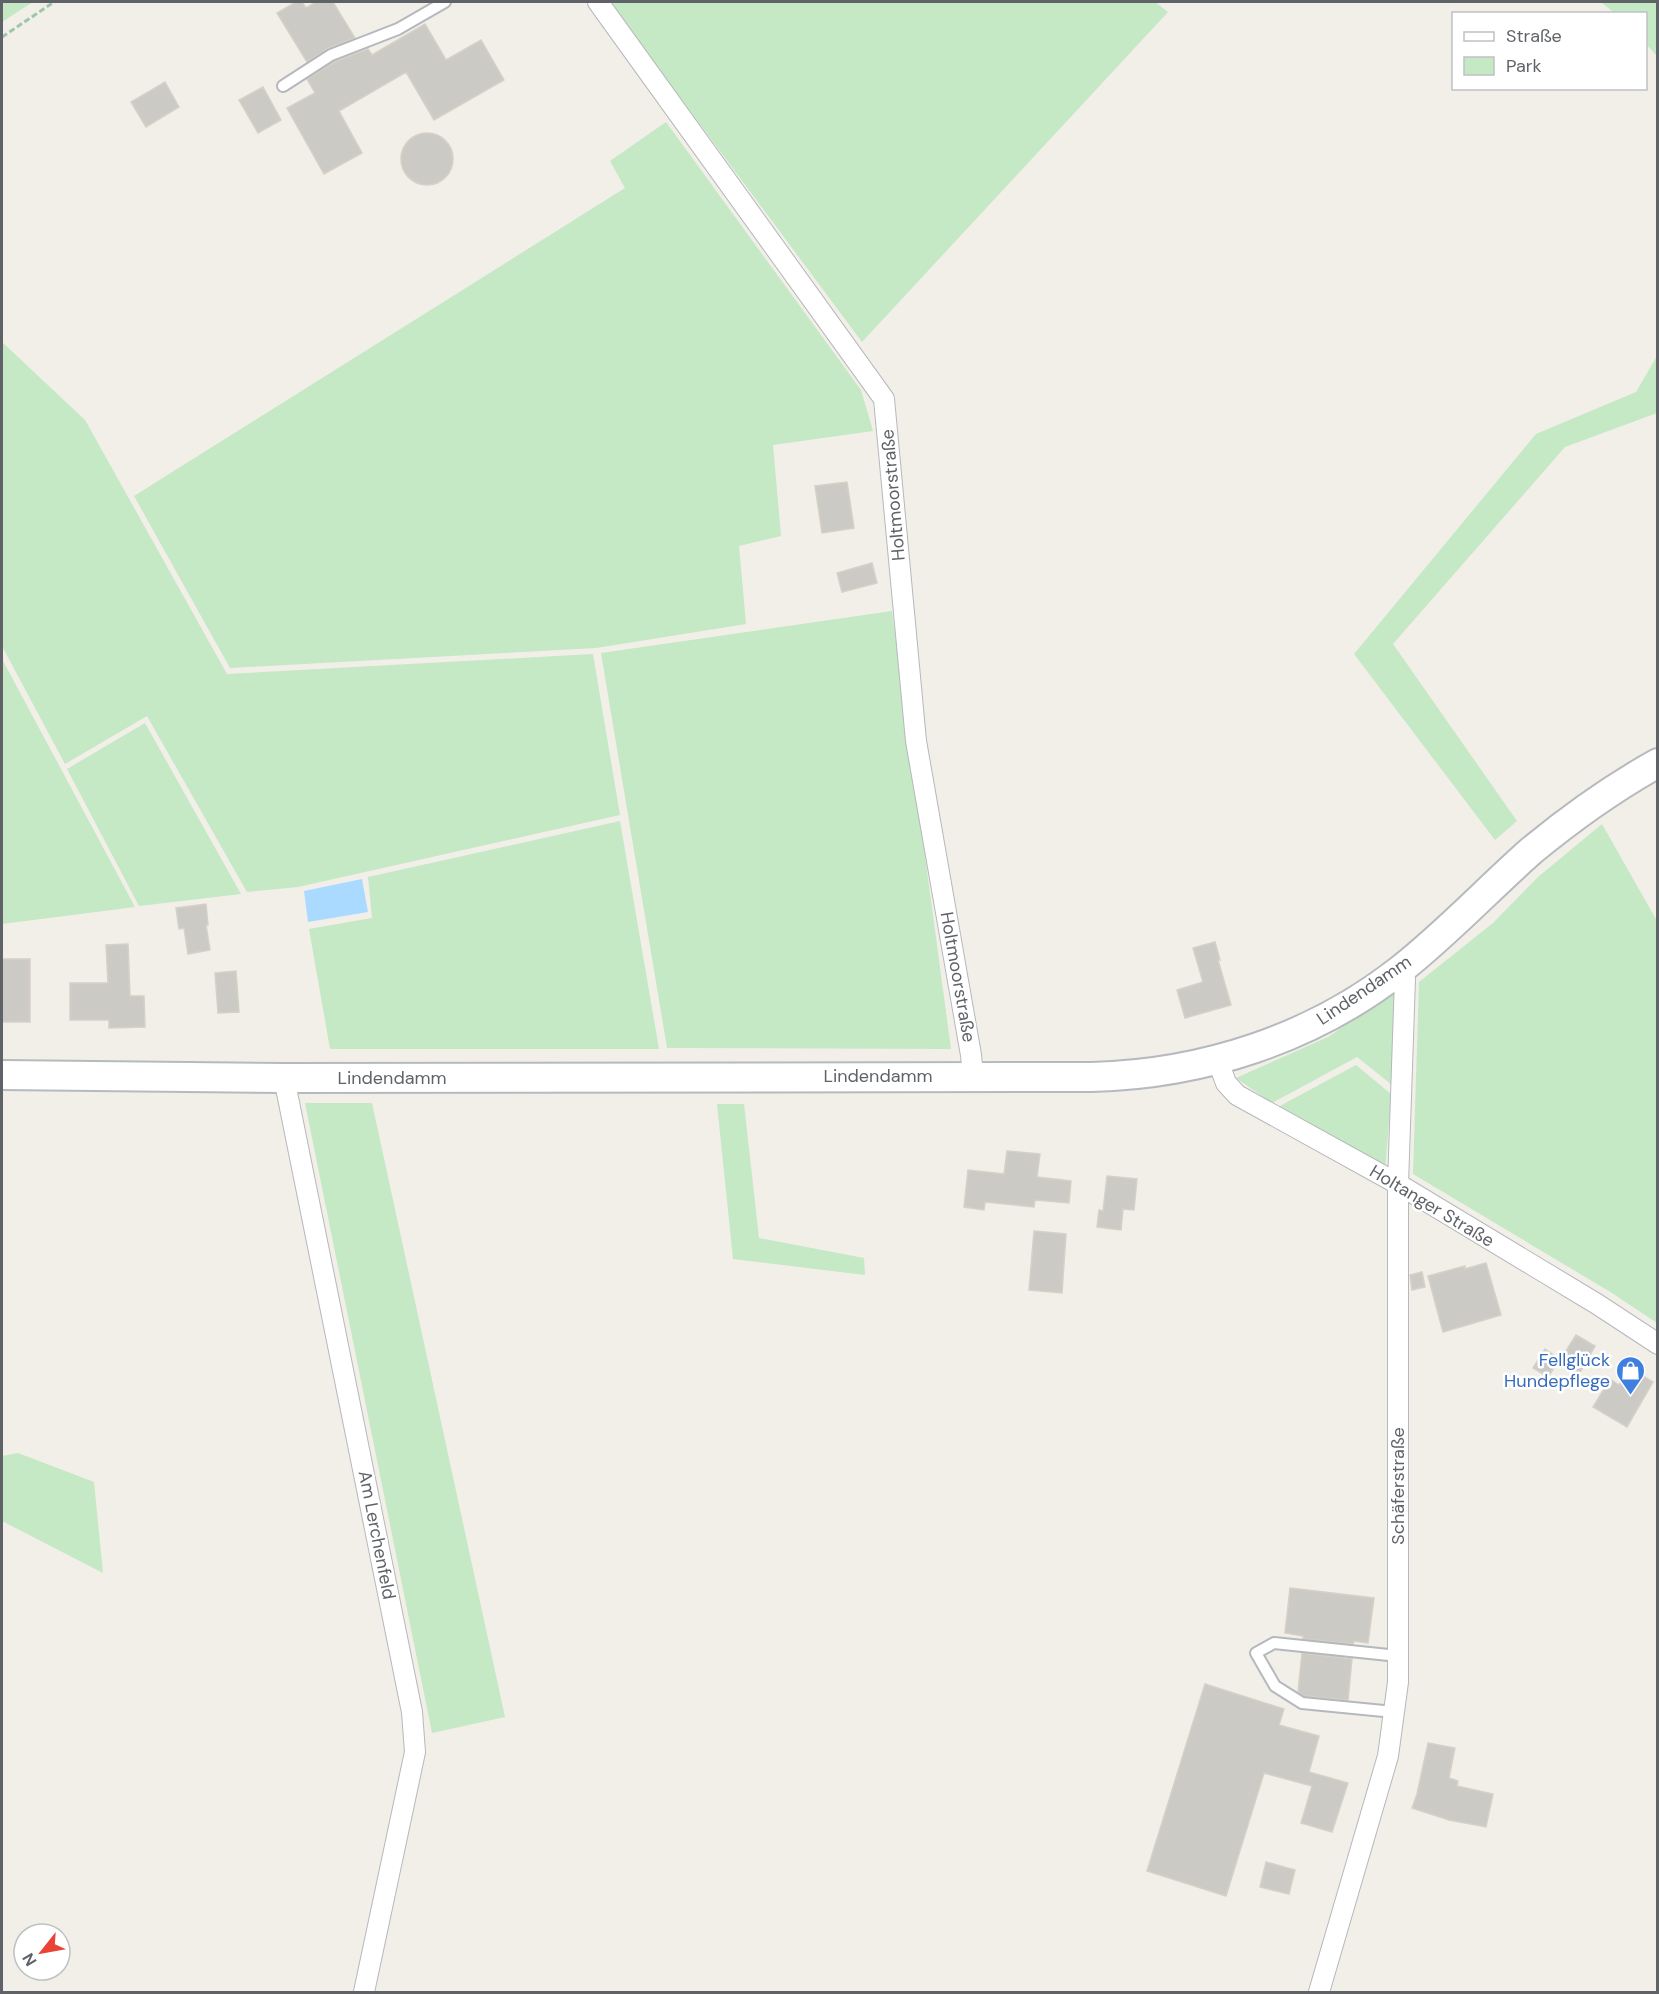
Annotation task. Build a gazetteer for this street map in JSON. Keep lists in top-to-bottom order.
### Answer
{
  "streets": {
    "street": [
      "Holtmoorstraße",
      "Lindendamm",
      "Holtanger Straße",
      "Schäferstraße",
      "Am Lerchenfeld"
    ]
  },
  "crossings": [
    ["Holtmoorstraße", "Lindendamm"],
    ["Lindendamm", "Holtanger Straße"],
    ["Lindendamm", "Schäferstraße"],
    ["Lindendamm", "Am Lerchenfeld"],
    ["Holtanger Straße", "Schäferstraße"]
  ],
  "places": {
    "shop": ["Fellglück Hundepflege"]
  },
  "legend": ["Straße", "Park"],
  "north": "bottom left"
}
